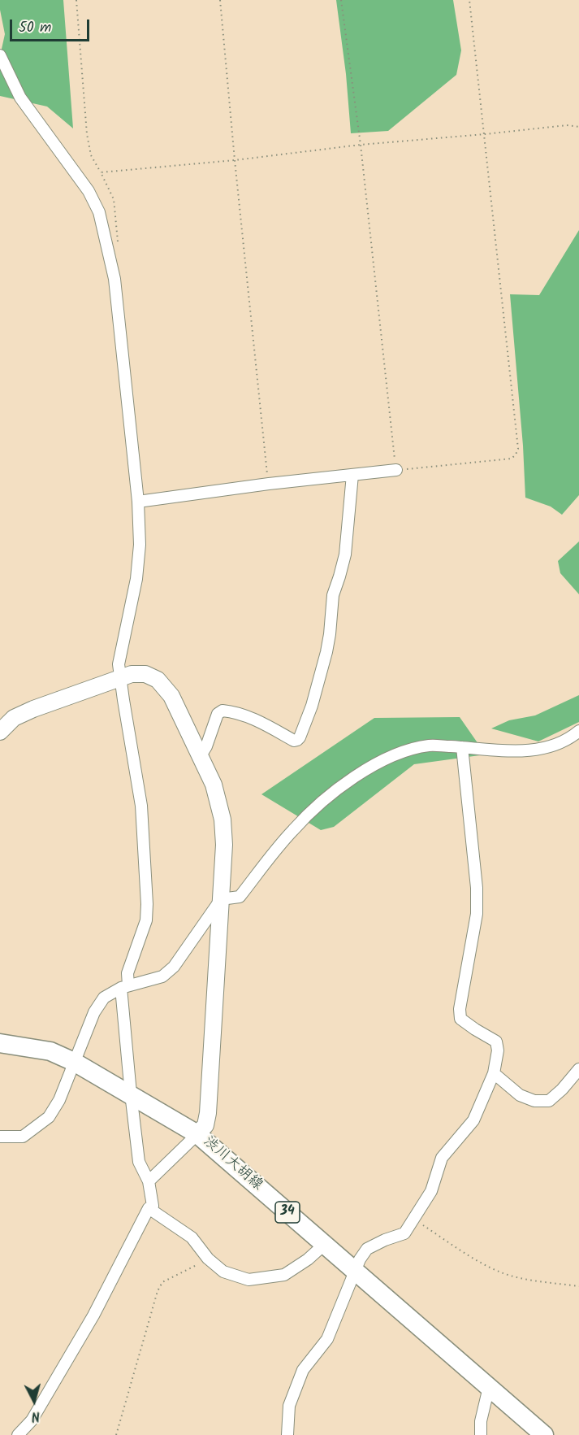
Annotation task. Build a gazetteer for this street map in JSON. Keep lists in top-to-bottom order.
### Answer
{
  "streets": {
    "main road": ["渋川大胡線", "34"]
  },
  "scale_bar": "50 m",
  "north": "bottom"
}
